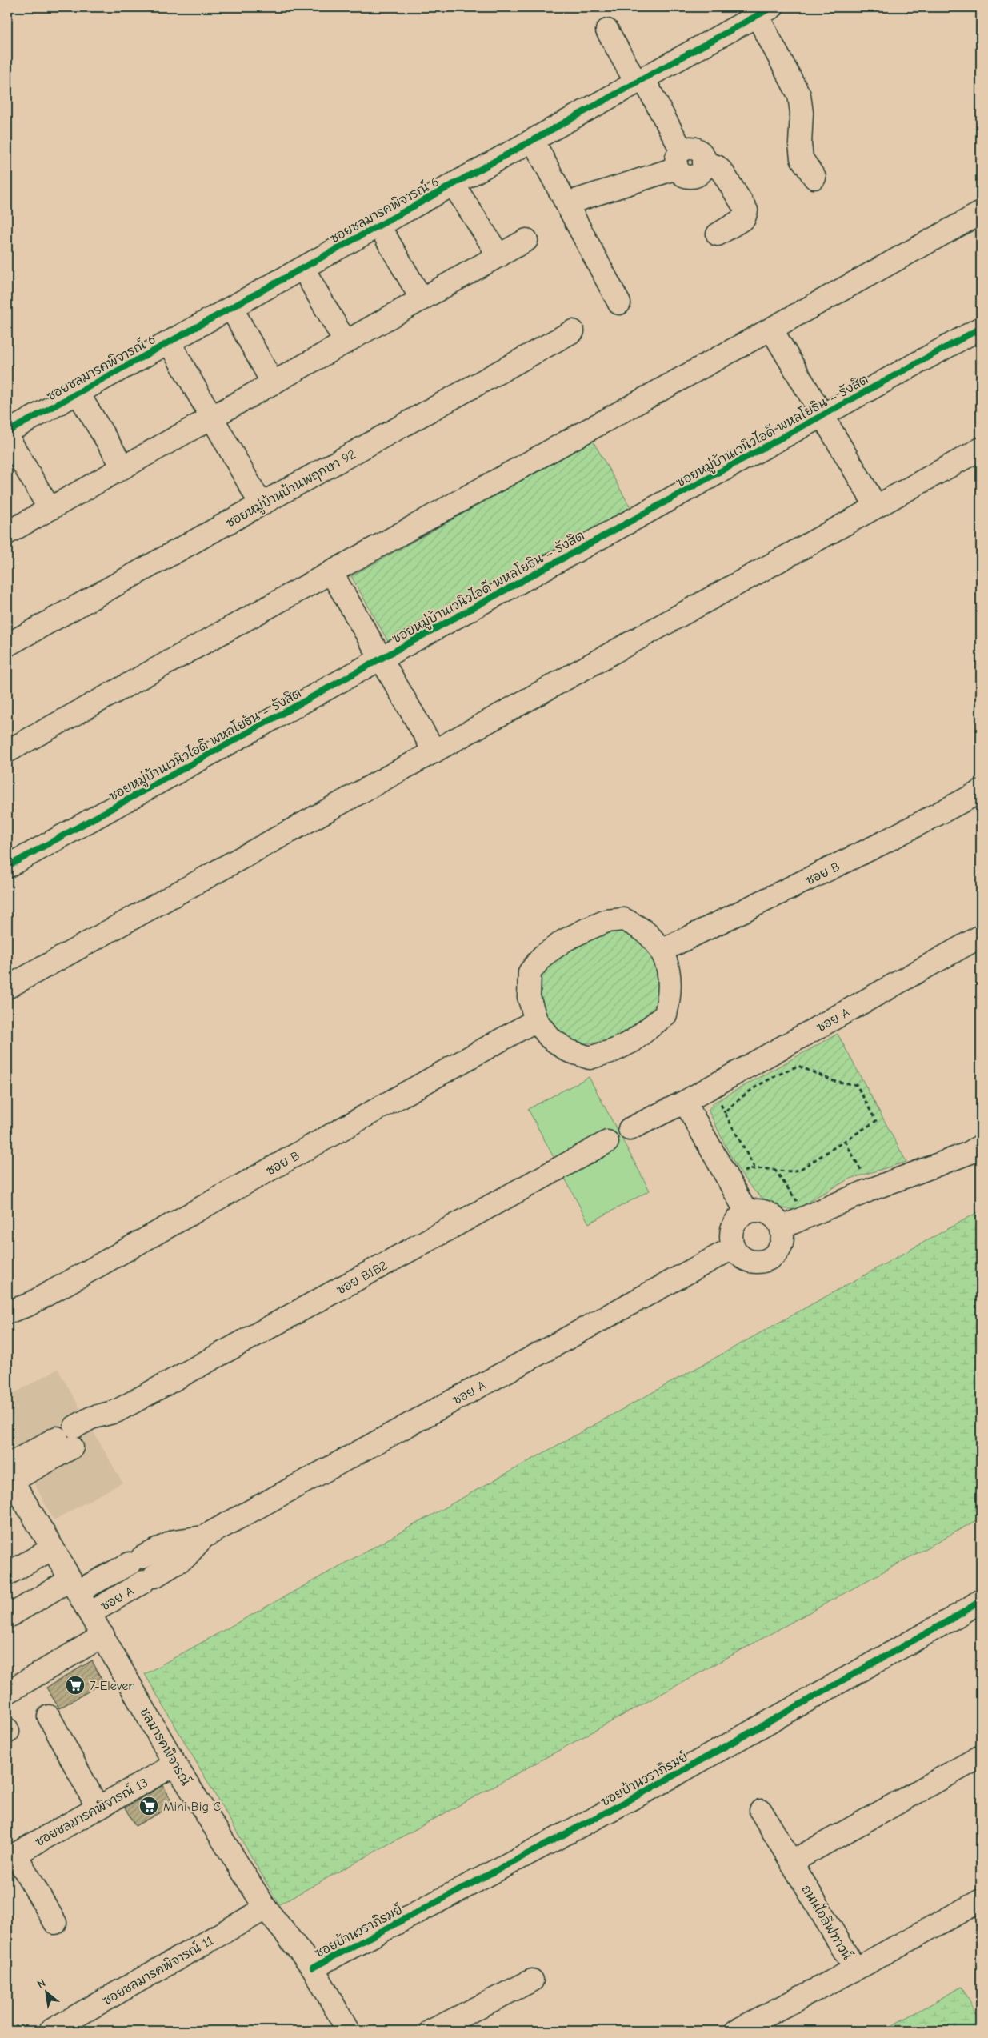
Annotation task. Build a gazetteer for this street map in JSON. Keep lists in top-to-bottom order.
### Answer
{
  "streets": {
    "street": [
      "ซอยชลมารคพิจารณ์ 6",
      "ซอยหมู่บ้านเวนิวไอดี พหลโยธิน – รังสิต",
      "ซอยหมู่บ้านบ้านพฤกษา 92",
      "ซอย B",
      "ซอย A",
      "ซอย B1B2",
      "ชลมารคพิจารณ์",
      "ซอยบ้านวราภิรมย์",
      "ซอยชลมารคพิจารณ์ 13",
      "ถนนไอลีฟทาวน์",
      "ซอยชลมารคพิจารณ์ 11"
    ]
  },
  "crossings": [
    ["ซอย A", "ชลมารคพิจารณ์"],
    ["ซอย B1B2", "ชลมารคพิจารณ์"],
    ["ชลมารคพิจารณ์", "ซอยบ้านวราภิรมย์"],
    ["ชลมารคพิจารณ์", "ซอยชลมารคพิจารณ์ 13"],
    ["ชลมารคพิจารณ์", "ซอยชลมารคพิจารณ์ 11"]
  ],
  "places": {
    "supermarket": ["7-Eleven", "Mini Big C"]
  },
  "north": "top left"
}
